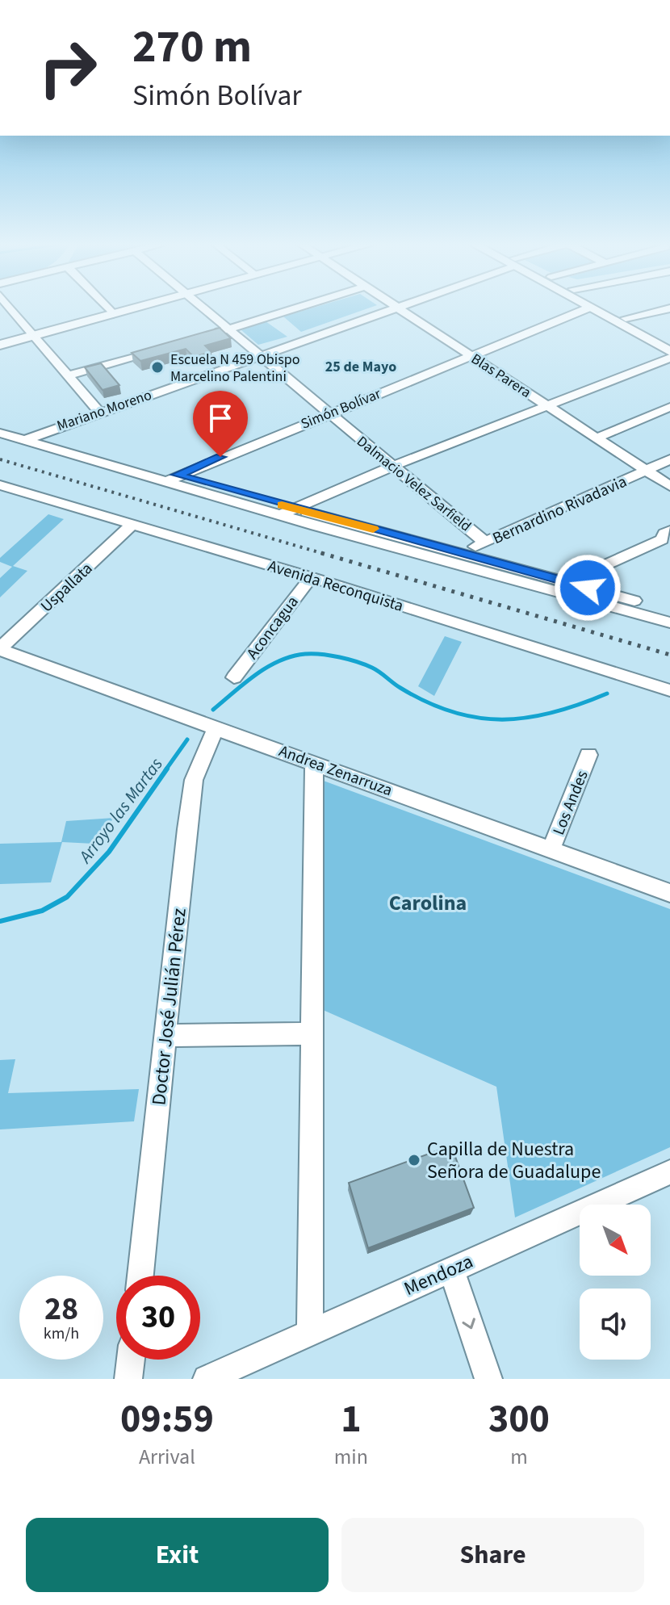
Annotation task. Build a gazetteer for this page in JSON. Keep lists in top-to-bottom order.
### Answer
{
  "streets": {
    "street": [
      "Blas Parera",
      "Simón Bolívar",
      "Mariano Moreno",
      "Dalmacio Velez Sarfield",
      "Bernardino Rivadavia",
      "Avenida Reconquista",
      "Uspallata",
      "Aconcagua",
      "Andrea Zenarruza",
      "Los Andes",
      "Doctor José Julián Pérez",
      "Mendoza"
    ]
  },
  "crossings": [
    ["Blas Parera", "Simón Bolívar"],
    ["Blas Parera", "Bernardino Rivadavia"],
    ["Simón Bolívar", "Dalmacio Velez Sarfield"],
    ["Mariano Moreno", "Dalmacio Velez Sarfield"],
    ["Dalmacio Velez Sarfield", "Bernardino Rivadavia"],
    ["Avenida Reconquista", "Uspallata"],
    ["Avenida Reconquista", "Aconcagua"],
    ["Uspallata", "Andrea Zenarruza"],
    ["Andrea Zenarruza", "Los Andes"],
    ["Andrea Zenarruza", "Doctor José Julián Pérez"]
  ],
  "districts": ["25 de Mayo", "Carolina"],
  "water": ["Arroyo las Martas"],
  "places": ["Escuela N 459 Obispo Marcelino Palentini", "Capilla de Nuestra Señora de Guadalupe"],
  "north": "bottom right",
  "page": {
    "turn": ["270 m", "Simón Bolívar"],
    "speed": "28 km/h",
    "limit": "30",
    "eta": [
      "09:59",
      "Arrival",
      "1",
      "min",
      "300",
      "m"
    ],
    "buttons": ["Exit", "Share"]
  }
}
